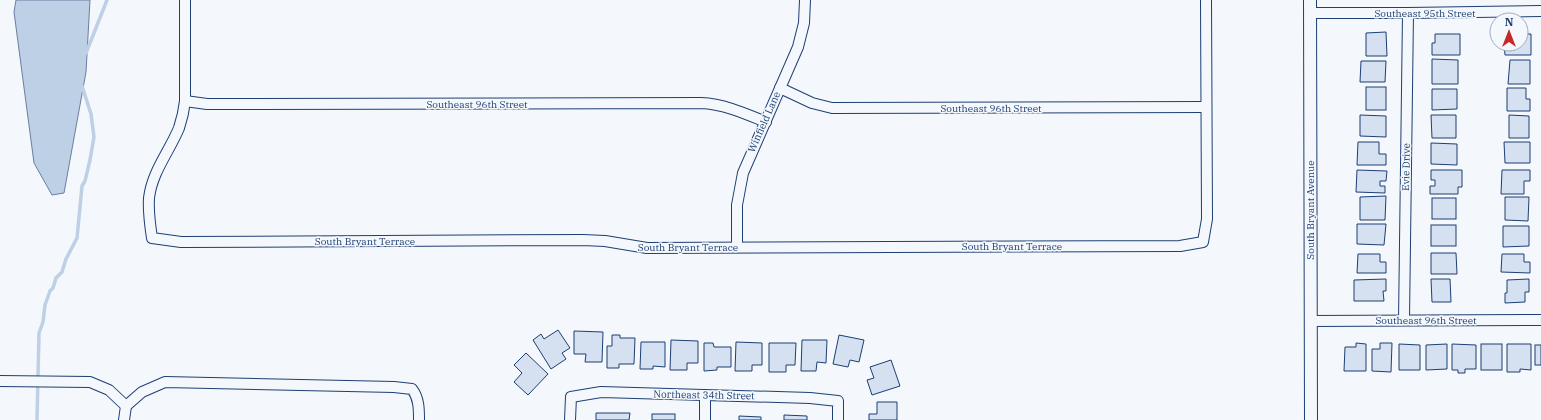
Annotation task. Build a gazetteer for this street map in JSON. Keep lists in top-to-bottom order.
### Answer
{
  "streets": {
    "street": [
      "Southeast 95th Street",
      "Southeast 96th Street",
      "Winfield Lane",
      "Evie Drive",
      "South Bryant Avenue",
      "South Bryant Terrace",
      "Northeast 34th Street"
    ]
  },
  "crossings": [
    ["Southeast 95th Street", "Evie Drive"],
    ["Southeast 95th Street", "South Bryant Avenue"],
    ["Southeast 96th Street", "Winfield Lane"],
    ["Southeast 96th Street", "Evie Drive"],
    ["Southeast 96th Street", "South Bryant Avenue"],
    ["Southeast 96th Street", "South Bryant Terrace"],
    ["Winfield Lane", "South Bryant Terrace"]
  ],
  "north": "top"
}
